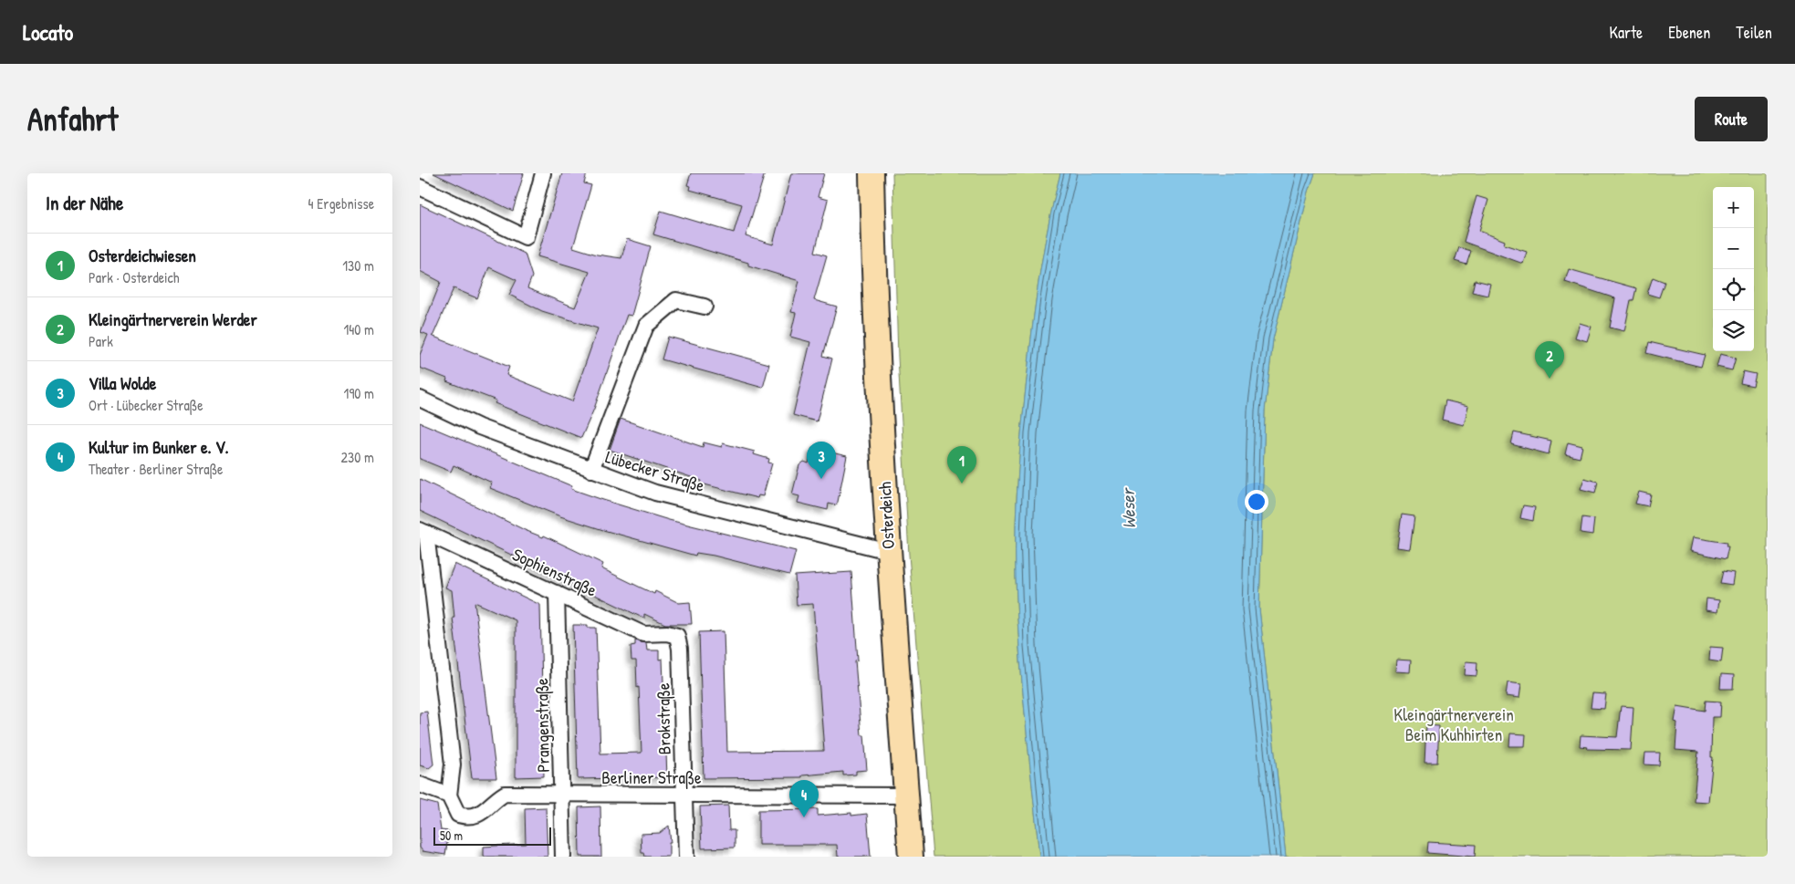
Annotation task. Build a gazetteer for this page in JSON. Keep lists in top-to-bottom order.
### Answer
{
  "streets": {
    "main road": ["Osterdeich"],
    "street": [
      "Lübecker Straße",
      "Sophienstraße",
      "Brokstraße",
      "Prangenstraße",
      "Berliner Straße"
    ]
  },
  "crossings": [
    ["Lübecker Straße", "Osterdeich"],
    ["Osterdeich", "Berliner Straße"],
    ["Sophienstraße", "Brokstraße"],
    ["Sophienstraße", "Prangenstraße"],
    ["Brokstraße", "Berliner Straße"],
    ["Prangenstraße", "Berliner Straße"]
  ],
  "water": ["Weser"],
  "parks": ["Kleingärtnerverein Beim Kuhhirten"],
  "scale_bar": "50 m",
  "page": {
    "header": "Locato",
    "nav": ["Karte", "Ebenen", "Teilen"],
    "buttons": "Route",
    "title": "Anfahrt",
    "heading": ["In der Nähe", "4 Ergebnisse"],
    "map_buttons": ["+", "−"],
    "list": [
      {
        "mark": "1",
        "name": "Osterdeichwiesen",
        "note": "Park · Osterdeich",
        "value": "130 m"
      },
      {
        "mark": "2",
        "name": "Kleingärtnerverein Werder",
        "note": "Park",
        "value": "140 m"
      },
      {
        "mark": "3",
        "name": "Villa Wolde",
        "note": "Ort · Lübecker Straße",
        "value": "190 m"
      },
      {
        "mark": "4",
        "name": "Kultur im Bunker e. V.",
        "note": "Theater · Berliner Straße",
        "value": "230 m"
      }
    ],
    "pins": [
      "2",
      "3",
      "1",
      "4"
    ],
    "scale": "50 m"
  }
}
